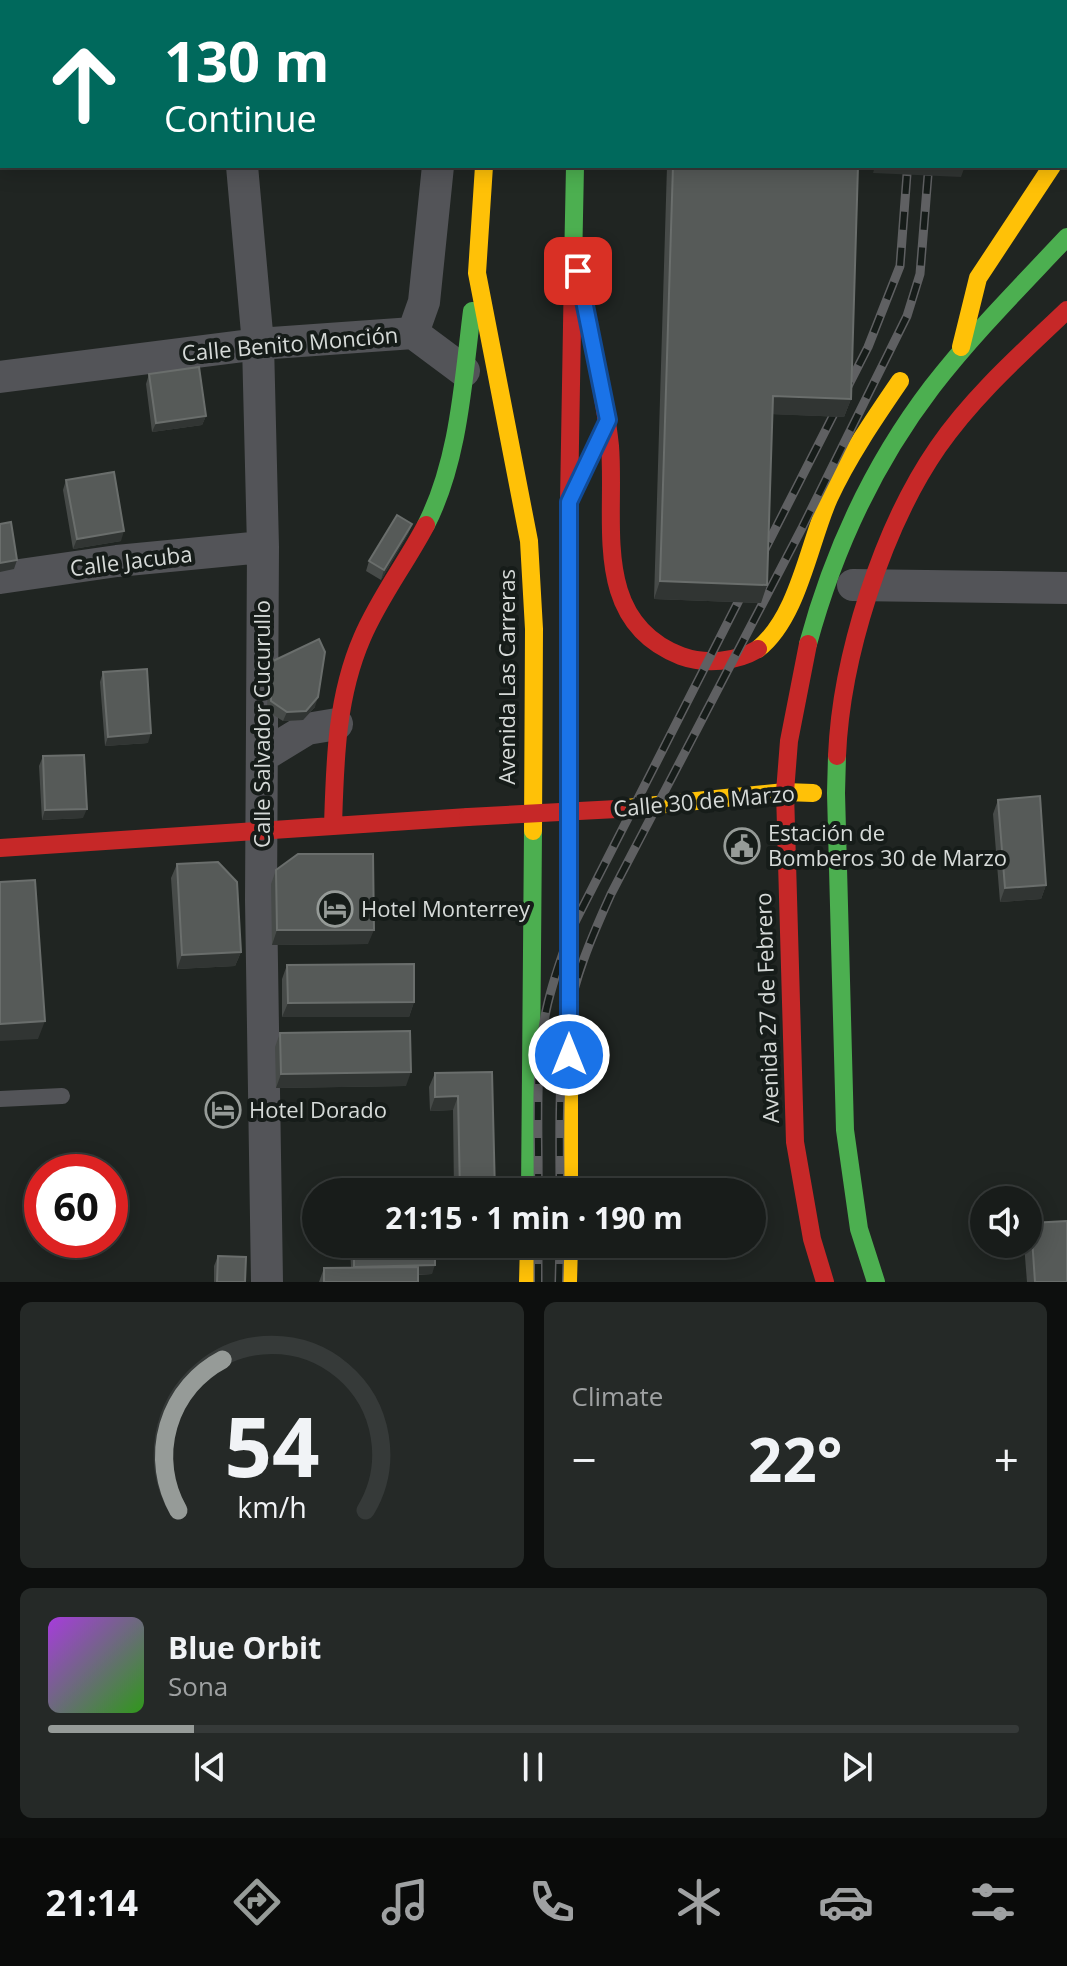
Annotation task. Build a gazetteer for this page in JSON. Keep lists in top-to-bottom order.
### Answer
{
  "streets": {
    "main road": ["Avenida Las Carreras", "Calle 30 de Marzo", "Avenida 27 de Febrero"],
    "street": ["Calle Benito Monción", "Calle Jacuba", "Calle Salvador Cucurullo"]
  },
  "crossings": [
    ["Calle Benito Monción", "Calle Salvador Cucurullo"],
    ["Calle Jacuba", "Calle Salvador Cucurullo"],
    ["Calle Salvador Cucurullo", "Calle 30 de Marzo"],
    ["Calle 30 de Marzo", "Avenida 27 de Febrero"]
  ],
  "places": {
    "public building": ["Estación de Bomberos 30 de Marzo"],
    "hotel": ["Hotel Monterrey", "Hotel Dorado"]
  },
  "page": {
    "turn": ["130 m", "Continue"],
    "limit": "60",
    "trip": "21:15 · 1 min · 190 m",
    "tile": "Climate",
    "heat": ["−", "22°", "+"],
    "song": ["Blue Orbit", "Sona"],
    "tabs": "21:14",
    "gauge": ["54", "km/h"]
  }
}
